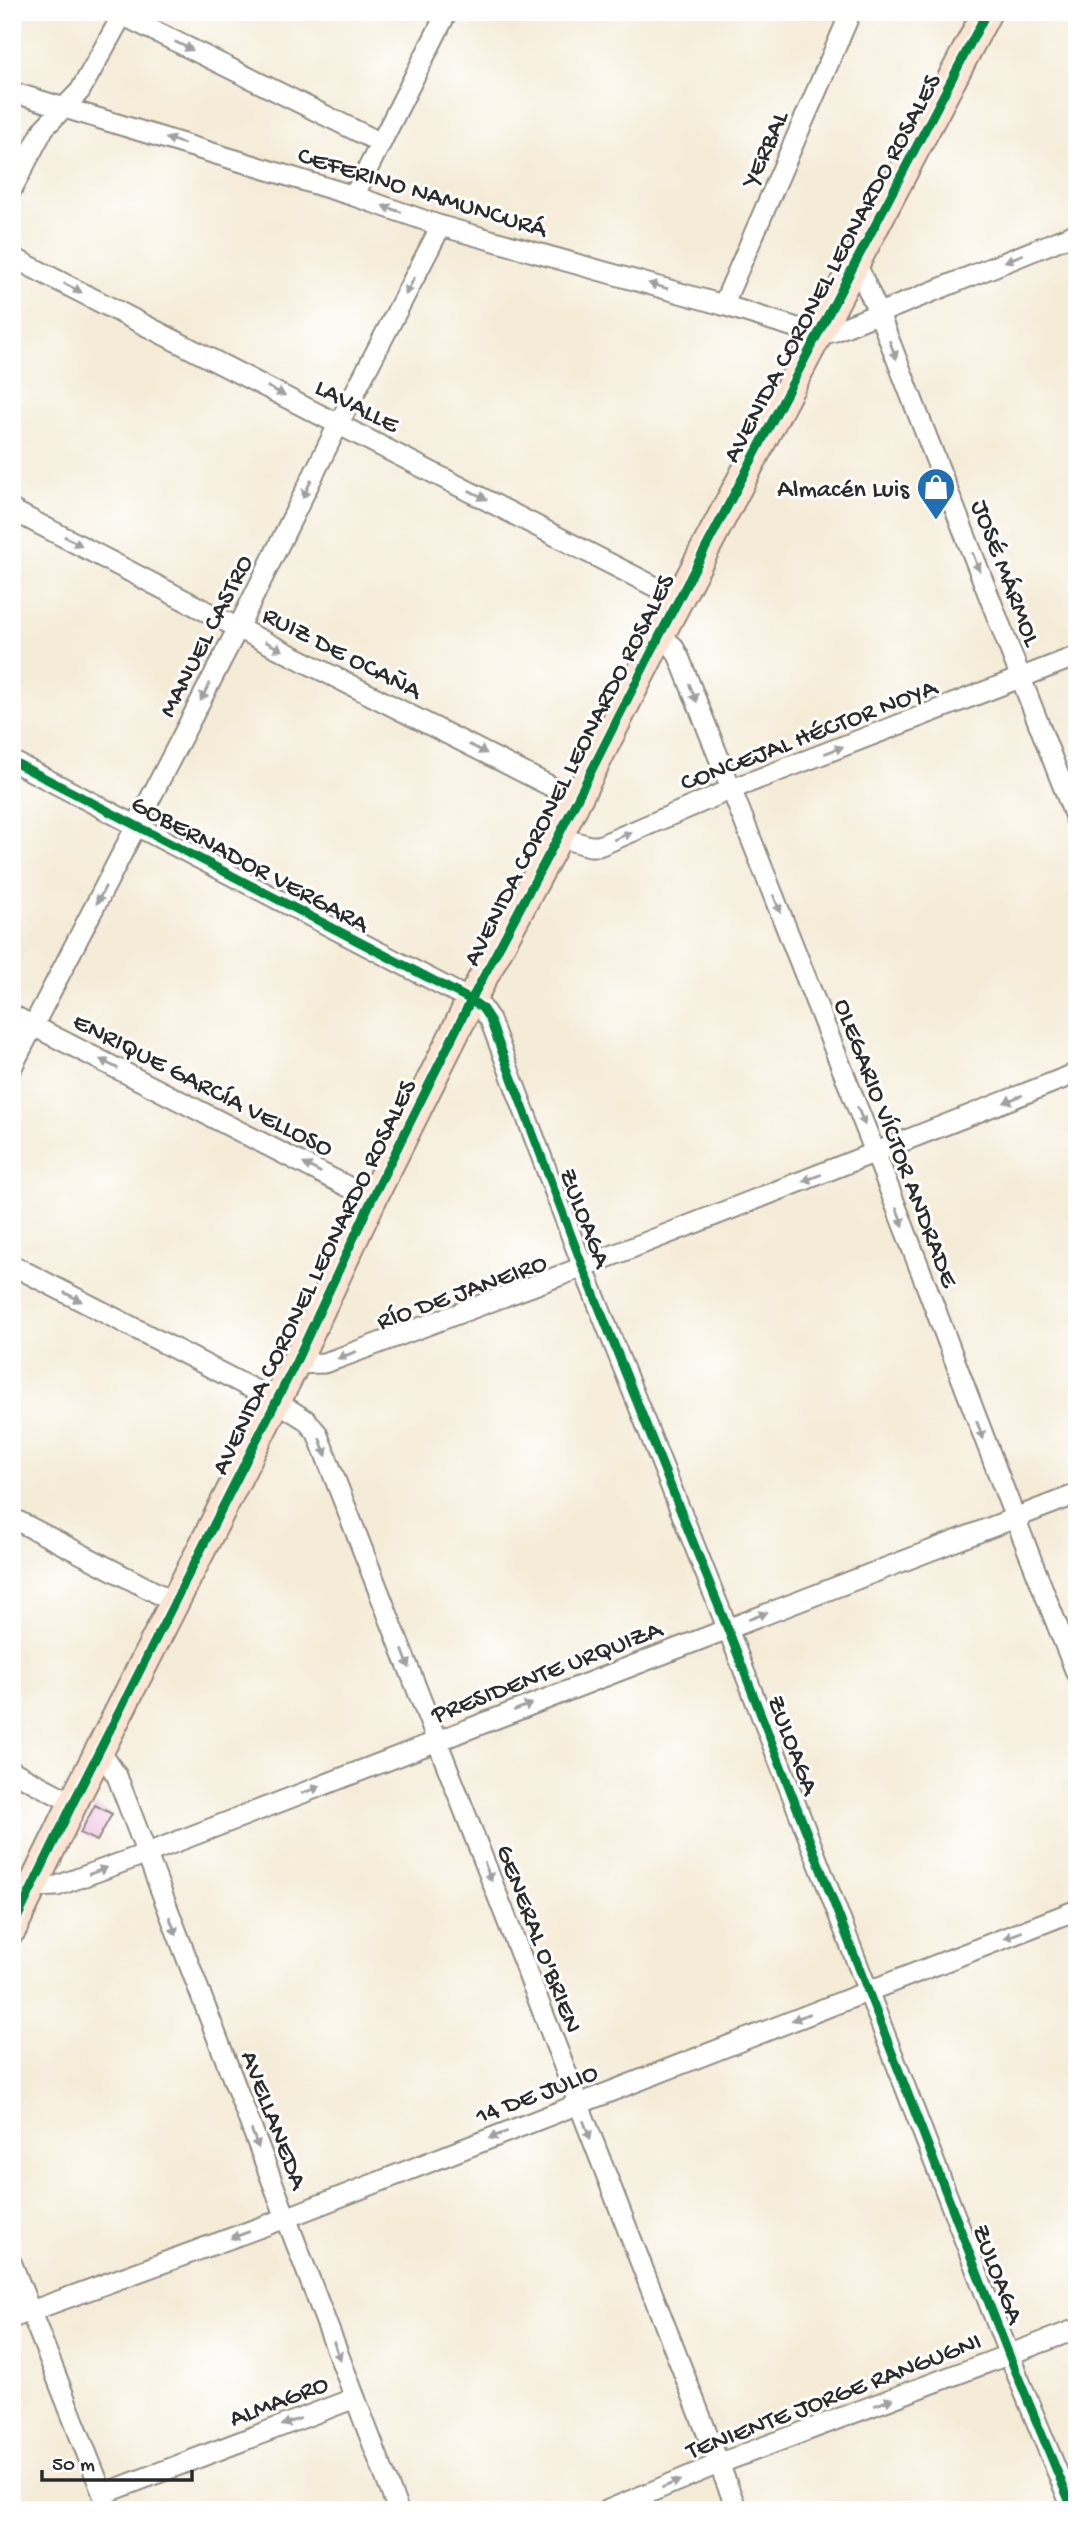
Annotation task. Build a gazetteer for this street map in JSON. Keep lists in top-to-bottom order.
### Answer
{
  "streets": {
    "street": [
      "YERBAL",
      "CEFERINO NAMUNCURÁ",
      "AVENIDA CORONEL LEONARDO ROSALES",
      "LAVALLE",
      "JOSÉ MÁRMOL",
      "MANUEL CASTRO",
      "RUIZ DE OCAÑA",
      "CONCEJAL HÉCTOR NOYA",
      "GOBERNADOR VERGARA",
      "ENRIQUE GARCÍA VELLOSO",
      "OLEGARIO VÍCTOR ANDRADE",
      "ZULOAGA",
      "RÍO DE JANEIRO",
      "PRESIDENTE URQUIZA",
      "GENERAL O'BRIEN",
      "14 DE JULIO",
      "AVELLANEDA",
      "TENIENTE JORGE RANGUGNI",
      "ALMAGRO"
    ]
  },
  "crossings": [
    ["YERBAL", "CEFERINO NAMUNCURÁ"],
    ["CEFERINO NAMUNCURÁ", "AVENIDA CORONEL LEONARDO ROSALES"],
    ["CEFERINO NAMUNCURÁ", "MANUEL CASTRO"],
    ["AVENIDA CORONEL LEONARDO ROSALES", "LAVALLE"],
    ["AVENIDA CORONEL LEONARDO ROSALES", "JOSÉ MÁRMOL"],
    ["AVENIDA CORONEL LEONARDO ROSALES", "RUIZ DE OCAÑA"],
    ["AVENIDA CORONEL LEONARDO ROSALES", "CONCEJAL HÉCTOR NOYA"],
    ["AVENIDA CORONEL LEONARDO ROSALES", "GOBERNADOR VERGARA"],
    ["AVENIDA CORONEL LEONARDO ROSALES", "ENRIQUE GARCÍA VELLOSO"],
    ["AVENIDA CORONEL LEONARDO ROSALES", "OLEGARIO VÍCTOR ANDRADE"],
    ["AVENIDA CORONEL LEONARDO ROSALES", "ZULOAGA"],
    ["AVENIDA CORONEL LEONARDO ROSALES", "RÍO DE JANEIRO"],
    ["AVENIDA CORONEL LEONARDO ROSALES", "PRESIDENTE URQUIZA"],
    ["AVENIDA CORONEL LEONARDO ROSALES", "GENERAL O'BRIEN"],
    ["AVENIDA CORONEL LEONARDO ROSALES", "AVELLANEDA"],
    ["LAVALLE", "MANUEL CASTRO"],
    ["JOSÉ MÁRMOL", "CONCEJAL HÉCTOR NOYA"],
    ["MANUEL CASTRO", "RUIZ DE OCAÑA"],
    ["MANUEL CASTRO", "GOBERNADOR VERGARA"],
    ["MANUEL CASTRO", "ENRIQUE GARCÍA VELLOSO"],
    ["CONCEJAL HÉCTOR NOYA", "OLEGARIO VÍCTOR ANDRADE"],
    ["GOBERNADOR VERGARA", "ZULOAGA"],
    ["OLEGARIO VÍCTOR ANDRADE", "RÍO DE JANEIRO"],
    ["OLEGARIO VÍCTOR ANDRADE", "PRESIDENTE URQUIZA"],
    ["ZULOAGA", "RÍO DE JANEIRO"],
    ["ZULOAGA", "PRESIDENTE URQUIZA"],
    ["ZULOAGA", "14 DE JULIO"],
    ["ZULOAGA", "TENIENTE JORGE RANGUGNI"],
    ["PRESIDENTE URQUIZA", "GENERAL O'BRIEN"],
    ["PRESIDENTE URQUIZA", "AVELLANEDA"],
    ["GENERAL O'BRIEN", "14 DE JULIO"],
    ["GENERAL O'BRIEN", "TENIENTE JORGE RANGUGNI"],
    ["14 DE JULIO", "AVELLANEDA"],
    ["AVELLANEDA", "ALMAGRO"]
  ],
  "one_way": [
    "LAVALLE",
    "JOSÉ MÁRMOL",
    "MANUEL CASTRO",
    "RUIZ DE OCAÑA",
    "CONCEJAL HÉCTOR NOYA",
    "ENRIQUE GARCÍA VELLOSO",
    "OLEGARIO VÍCTOR ANDRADE",
    "RÍO DE JANEIRO",
    "PRESIDENTE URQUIZA",
    "GENERAL O'BRIEN",
    "14 DE JULIO",
    "AVELLANEDA",
    "TENIENTE JORGE RANGUGNI",
    "ALMAGRO"
  ],
  "places": {
    "shop": ["Almacén Luis"]
  },
  "scale_bar": "50 m"
}
